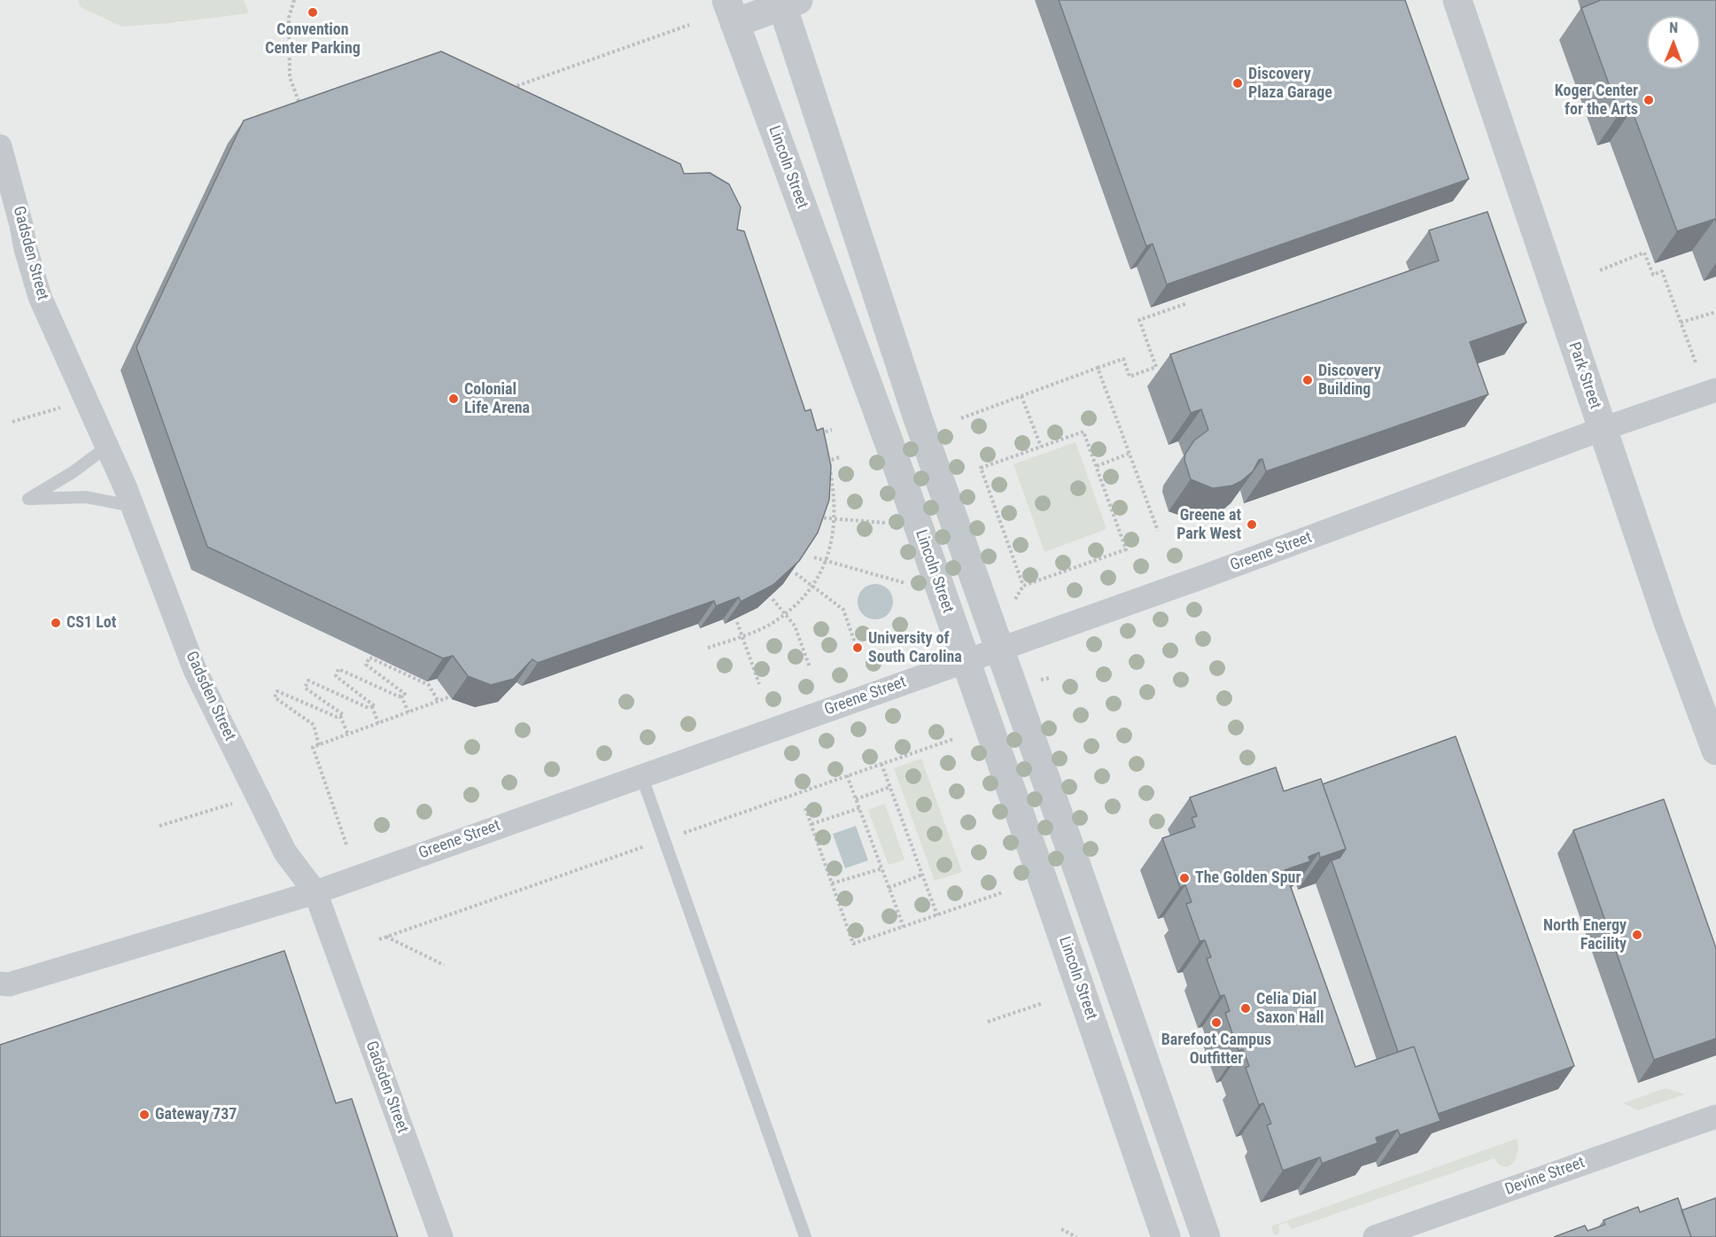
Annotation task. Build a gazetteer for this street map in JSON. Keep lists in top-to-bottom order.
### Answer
{
  "streets": {
    "street": [
      "Lincoln Street",
      "Gadsden Street",
      "Park Street",
      "Greene Street",
      "Devine Street"
    ]
  },
  "crossings": [
    ["Lincoln Street", "Greene Street"],
    ["Gadsden Street", "Greene Street"],
    ["Park Street", "Greene Street"]
  ],
  "places": [
    "Convention Center Parking",
    "Discovery Plaza Garage",
    "Koger Center for the Arts",
    "Discovery Building",
    "Colonial Life Arena",
    "Greene at Park West",
    "CS1 Lot",
    "University of South Carolina",
    "The Golden Spur",
    "North Energy Facility",
    "Celia Dial Saxon Hall",
    "Barefoot Campus Outfitter",
    "Gateway 737"
  ],
  "north": "top"
}
